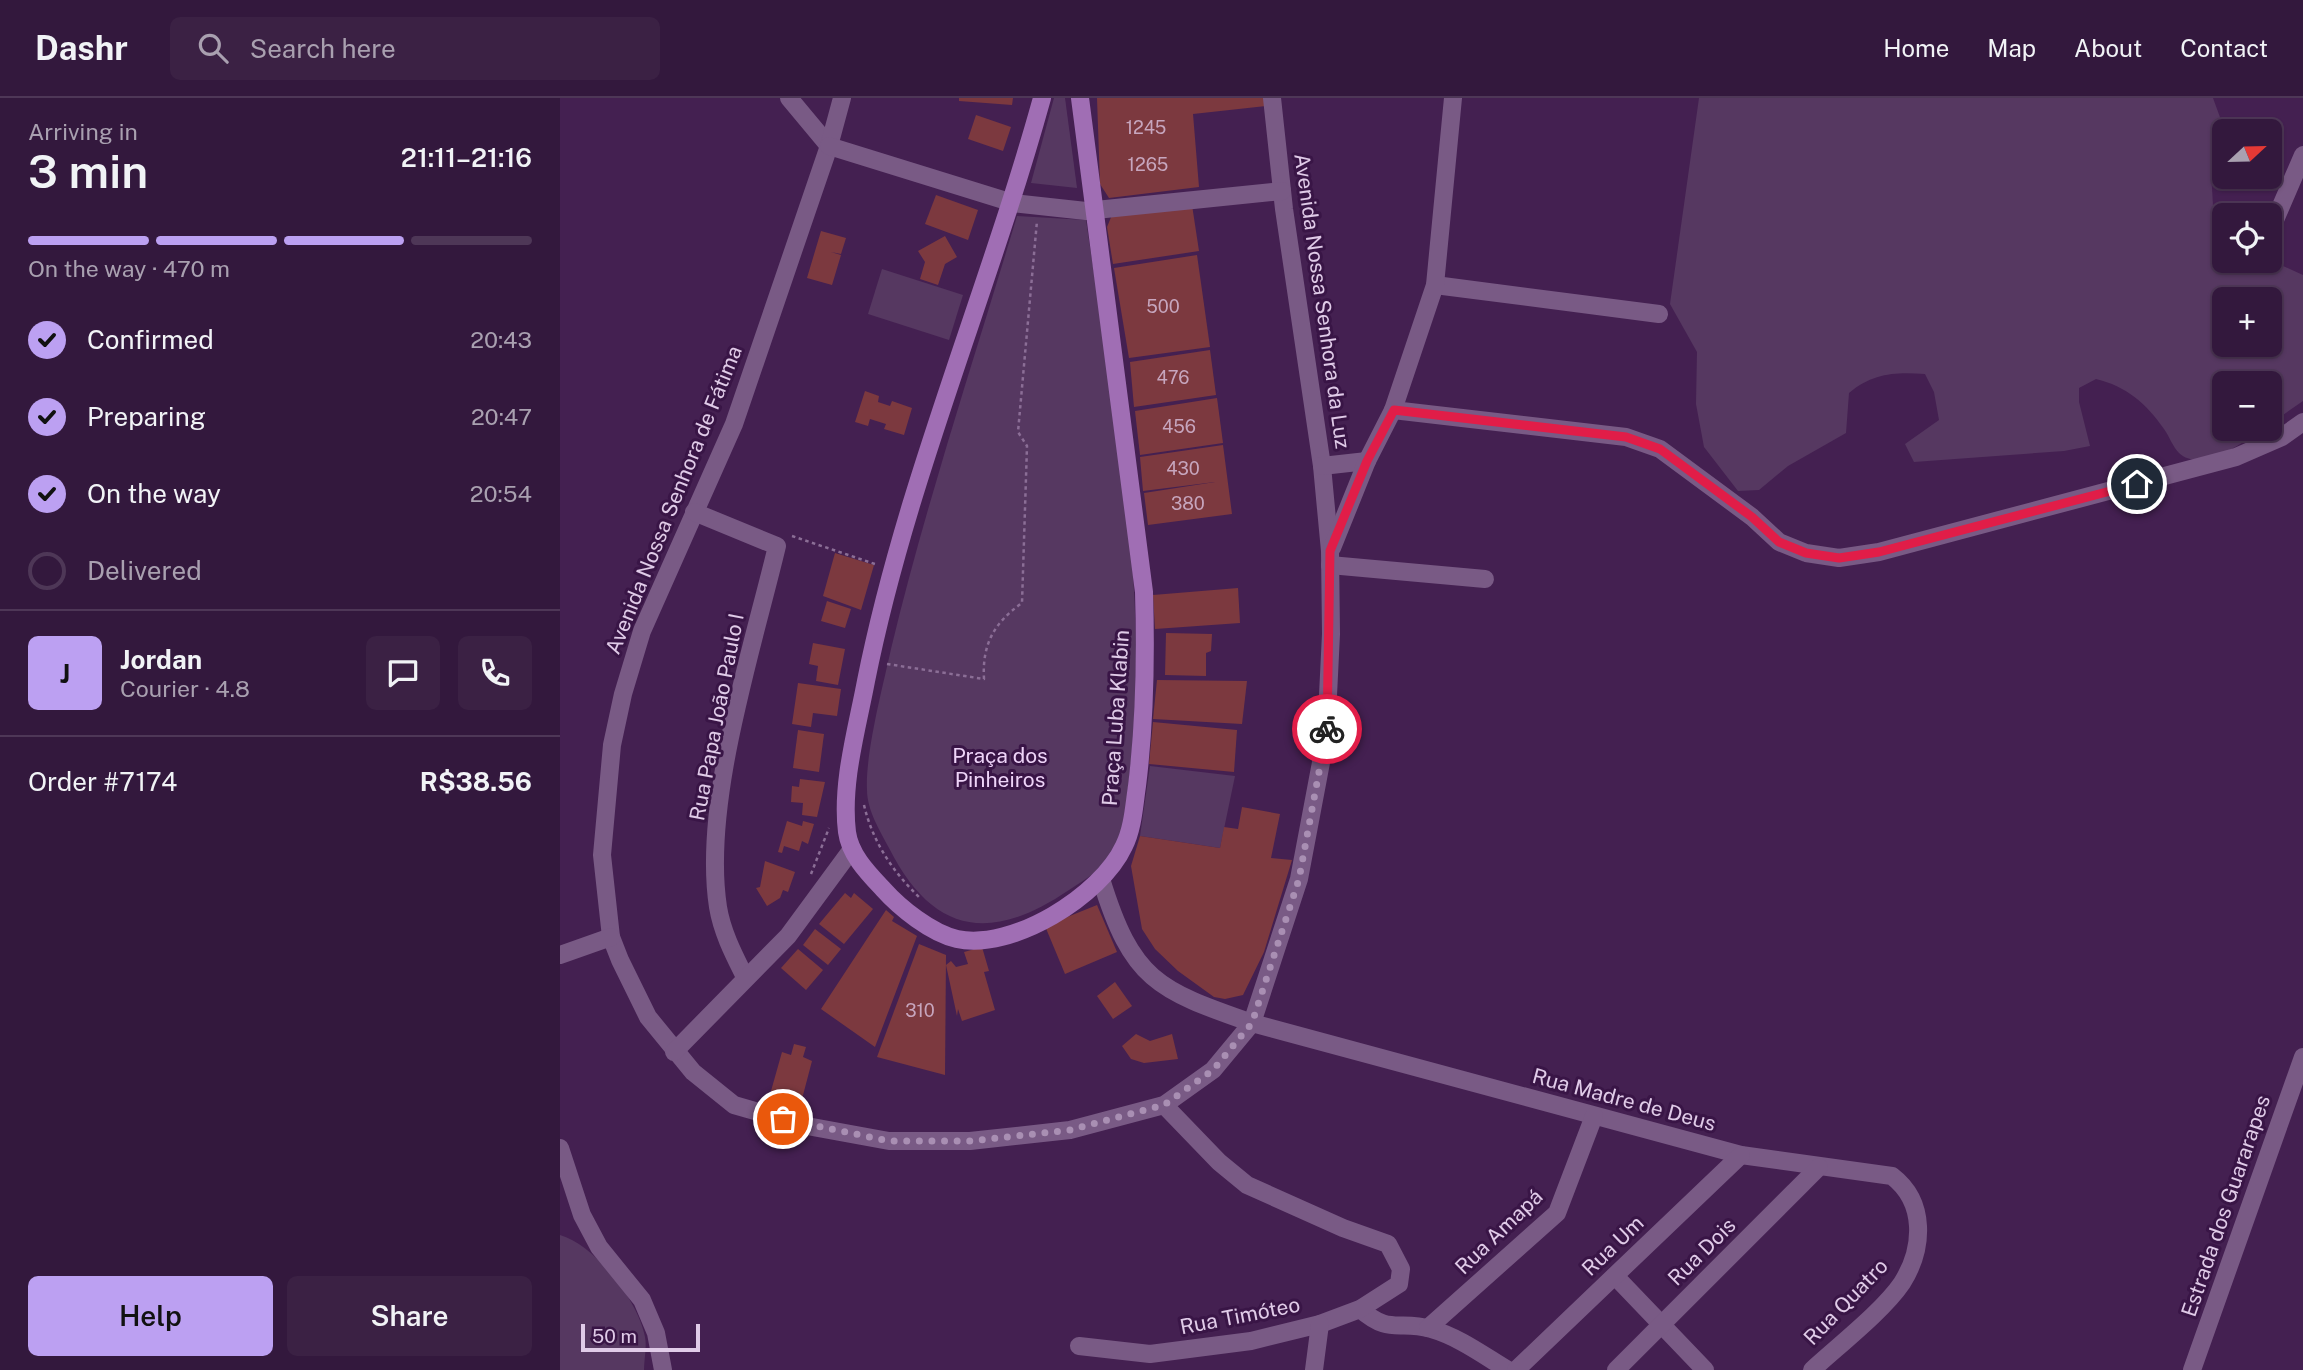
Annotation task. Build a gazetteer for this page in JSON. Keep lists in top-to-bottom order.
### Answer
{
  "streets": {
    "main road": ["Praça Luba Klabin"],
    "street": [
      "Avenida Nossa Senhora da Luz",
      "Avenida Nossa Senhora de Fátima",
      "Rua Papa João Paulo I",
      "Rua Madre de Deus",
      "Estrada dos Guararapes",
      "Rua Amapá",
      "Rua Um",
      "Rua Dois",
      "Rua Quatro",
      "Rua Timóteo"
    ]
  },
  "crossings": [
    ["Avenida Nossa Senhora da Luz", "Avenida Nossa Senhora de Fátima"],
    ["Avenida Nossa Senhora da Luz", "Rua Madre de Deus"],
    ["Avenida Nossa Senhora da Luz", "Rua Timóteo"],
    ["Praça Luba Klabin", "Rua Madre de Deus"],
    ["Rua Madre de Deus", "Rua Amapá"],
    ["Rua Madre de Deus", "Rua Um"],
    ["Rua Madre de Deus", "Rua Dois"],
    ["Rua Madre de Deus", "Rua Quatro"]
  ],
  "parks": ["Praça dos Pinheiros"],
  "house_numbers": [
    "1245",
    "1265",
    "500",
    "476",
    "456",
    "430",
    "380",
    "310"
  ],
  "scale_bar": "50 m",
  "north": "right",
  "page": {
    "header": "Dashr",
    "search": "Search here",
    "nav": [
      "Home",
      "Map",
      "About",
      "Contact"
    ],
    "heading": ["3 min", "Arriving in", "21:11–21:16"],
    "panel": [
      "Jordan",
      "Courier · 4.8",
      "Order #7174",
      "R$38.56"
    ],
    "map_buttons": ["+", "−"],
    "bar": "On the way · 470 m",
    "list": [
      ["Confirmed", "20:43"],
      ["Preparing", "20:47"],
      ["On the way", "20:54"],
      "Delivered"
    ],
    "round": "J",
    "buttons": ["Help", "Share"],
    "scale": "50 m"
  }
}
